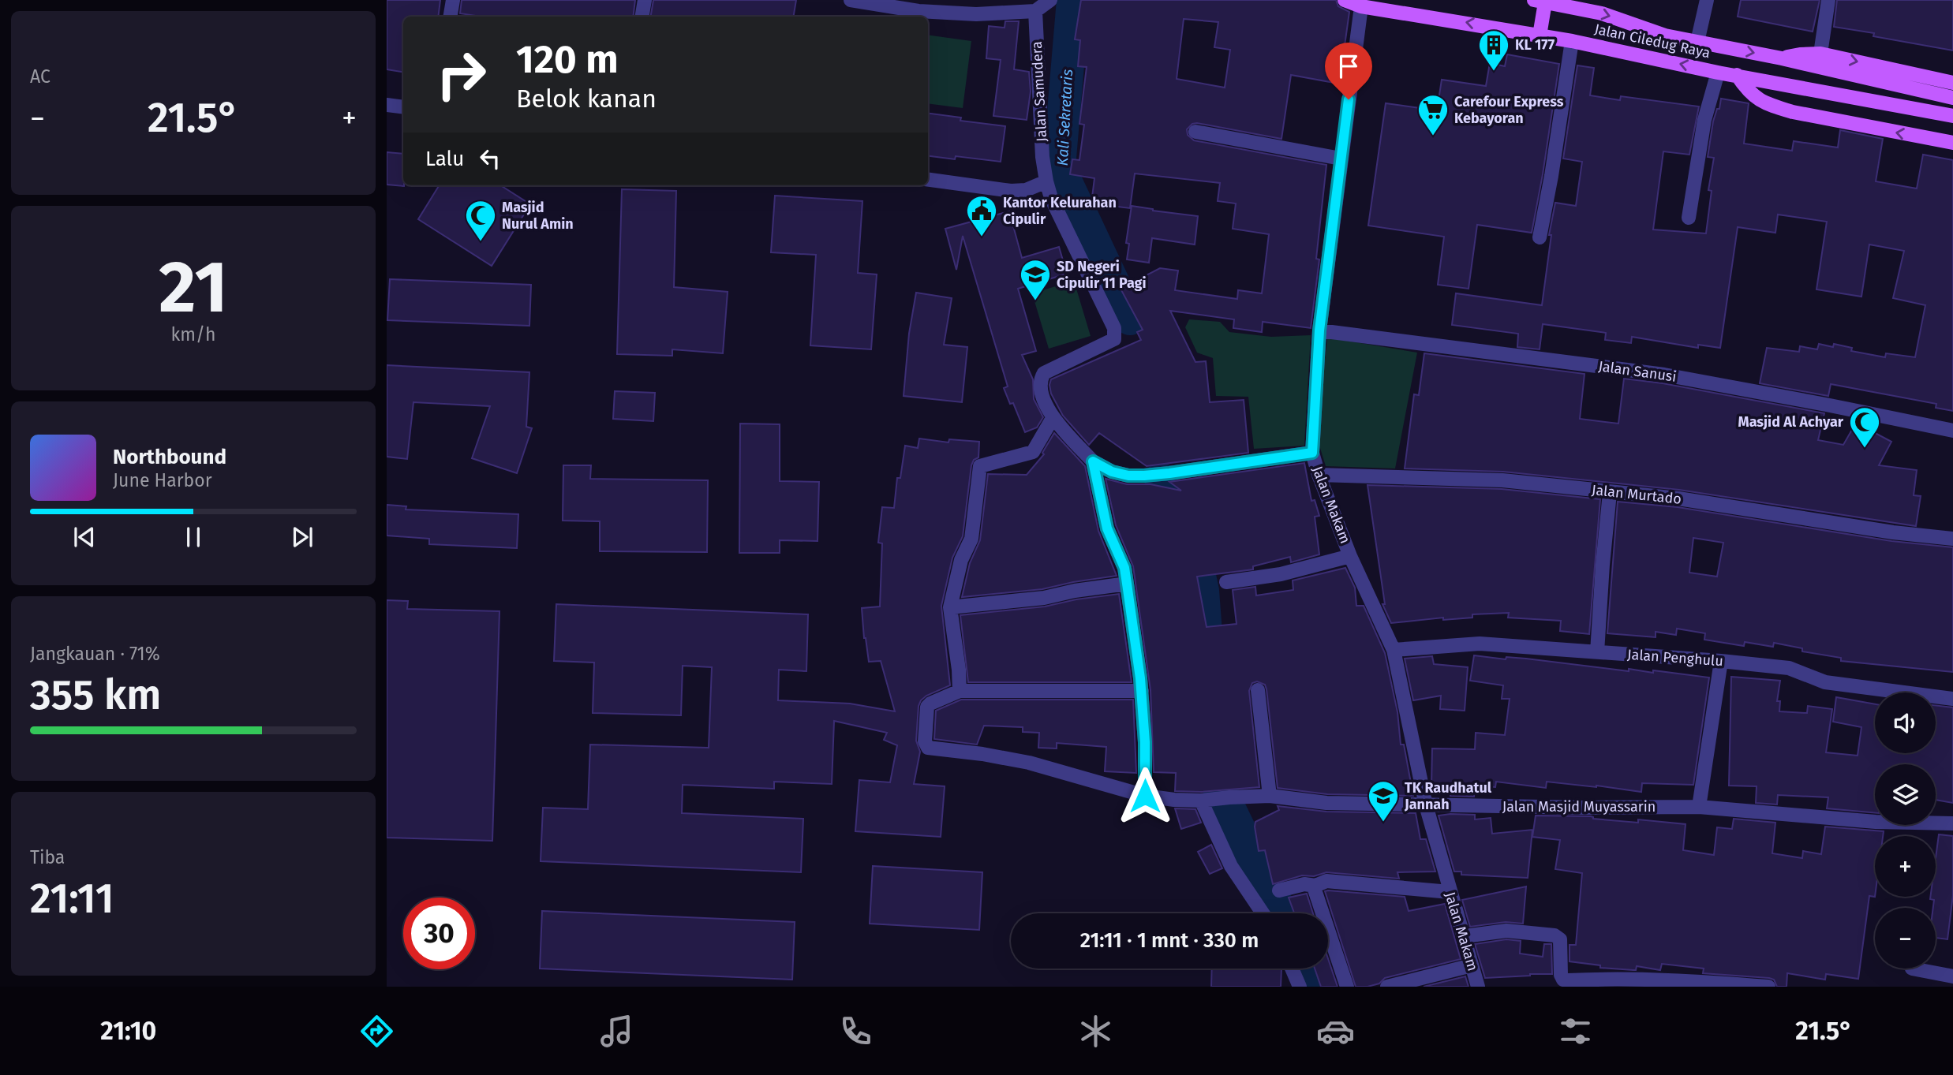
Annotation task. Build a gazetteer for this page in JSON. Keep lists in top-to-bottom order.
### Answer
{
  "streets": {
    "main road": ["Jalan Ciledug Raya"],
    "street": [
      "Jalan Samudera",
      "Jalan Sanusi",
      "Jalan Murtado",
      "Jalan Makam",
      "Jalan Penghulu",
      "Jalan Masjid Muyassarin"
    ]
  },
  "crossings": [
    ["Jalan Ciledug Raya", "Jalan Makam"],
    ["Jalan Sanusi", "Jalan Makam"],
    ["Jalan Murtado", "Jalan Makam"],
    ["Jalan Makam", "Jalan Penghulu"],
    ["Jalan Makam", "Jalan Masjid Muyassarin"]
  ],
  "water": ["Kali Sekretaris"],
  "places": {
    "building": ["KL 177"],
    "supermarket": ["Carefour Express Kebayoran"],
    "public building": ["Kantor Kelurahan Cipulir"],
    "mosque": ["Masjid Nurul Amin", "Masjid Al Achyar"],
    "school or university": ["SD Negeri Cipulir 11 Pagi", "TK Raudhatul Jannah"]
  },
  "page": {
    "tile": [
      "AC",
      ["21", "km/h"],
      ["Jangkauan · 71%", "355 km"],
      ["Tiba", "21:11"]
    ],
    "turn": ["120 m", "Belok kanan"],
    "heat": ["−", "21.5°", "+"],
    "then": "Lalu",
    "song": ["Northbound", "June Harbor"],
    "map_buttons": ["+", "−"],
    "limit": "30",
    "trip": "21:11 · 1 mnt · 330 m",
    "tabs": ["21:10", "21.5°"]
  }
}
